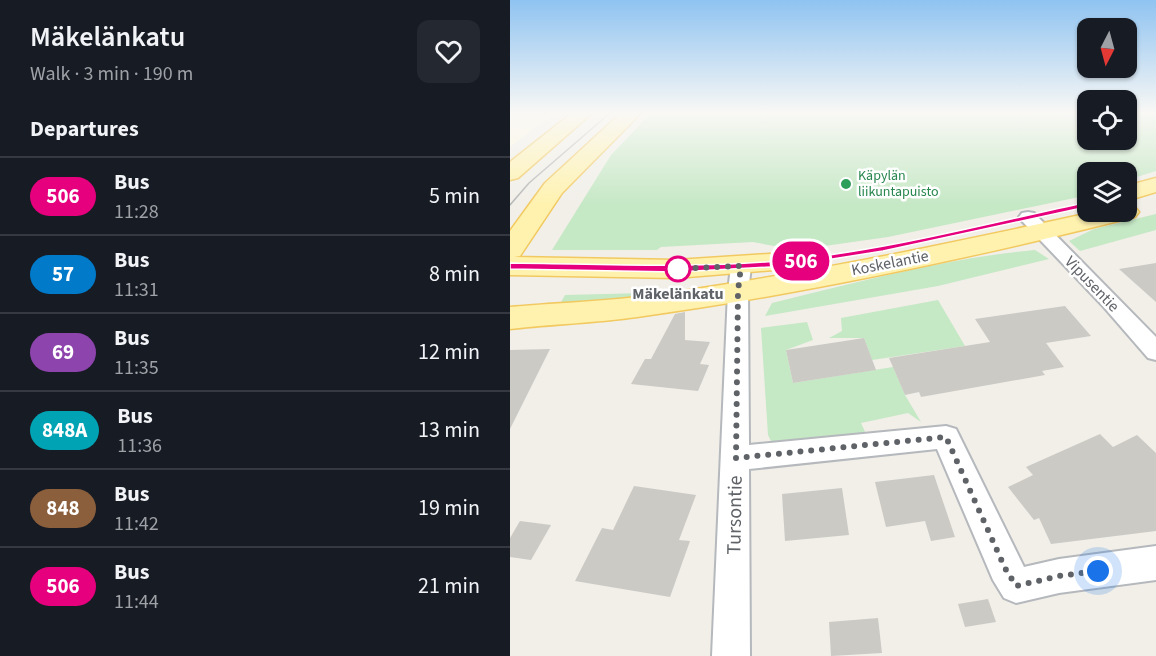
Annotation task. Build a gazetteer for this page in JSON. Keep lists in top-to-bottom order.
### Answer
{
  "streets": {
    "main road": ["Koskelantie"],
    "street": ["Vipusentie", "Tursontie"]
  },
  "crossings": [
    ["Koskelantie", "Vipusentie"],
    ["Koskelantie", "Tursontie"]
  ],
  "places": ["Käpylän liikuntapuisto", "Mäkelänkatu"],
  "lines": ["bus line 506"],
  "north": "bottom",
  "page": {
    "heading": [
      ["Mäkelänkatu", "Walk · 3 min · 190 m"],
      "Departures"
    ],
    "on_map": "506",
    "list": [
      {
        "mark": "506",
        "name": "Bus",
        "note": "11:28",
        "value": "5 min"
      },
      {
        "mark": "57",
        "name": "Bus",
        "note": "11:31",
        "value": "8 min"
      },
      {
        "mark": "69",
        "name": "Bus",
        "note": "11:35",
        "value": "12 min"
      },
      {
        "mark": "848A",
        "name": "Bus",
        "note": "11:36",
        "value": "13 min"
      },
      {
        "mark": "848",
        "name": "Bus",
        "note": "11:42",
        "value": "19 min"
      },
      {
        "mark": "506",
        "name": "Bus",
        "note": "11:44",
        "value": "21 min"
      }
    ]
  }
}
